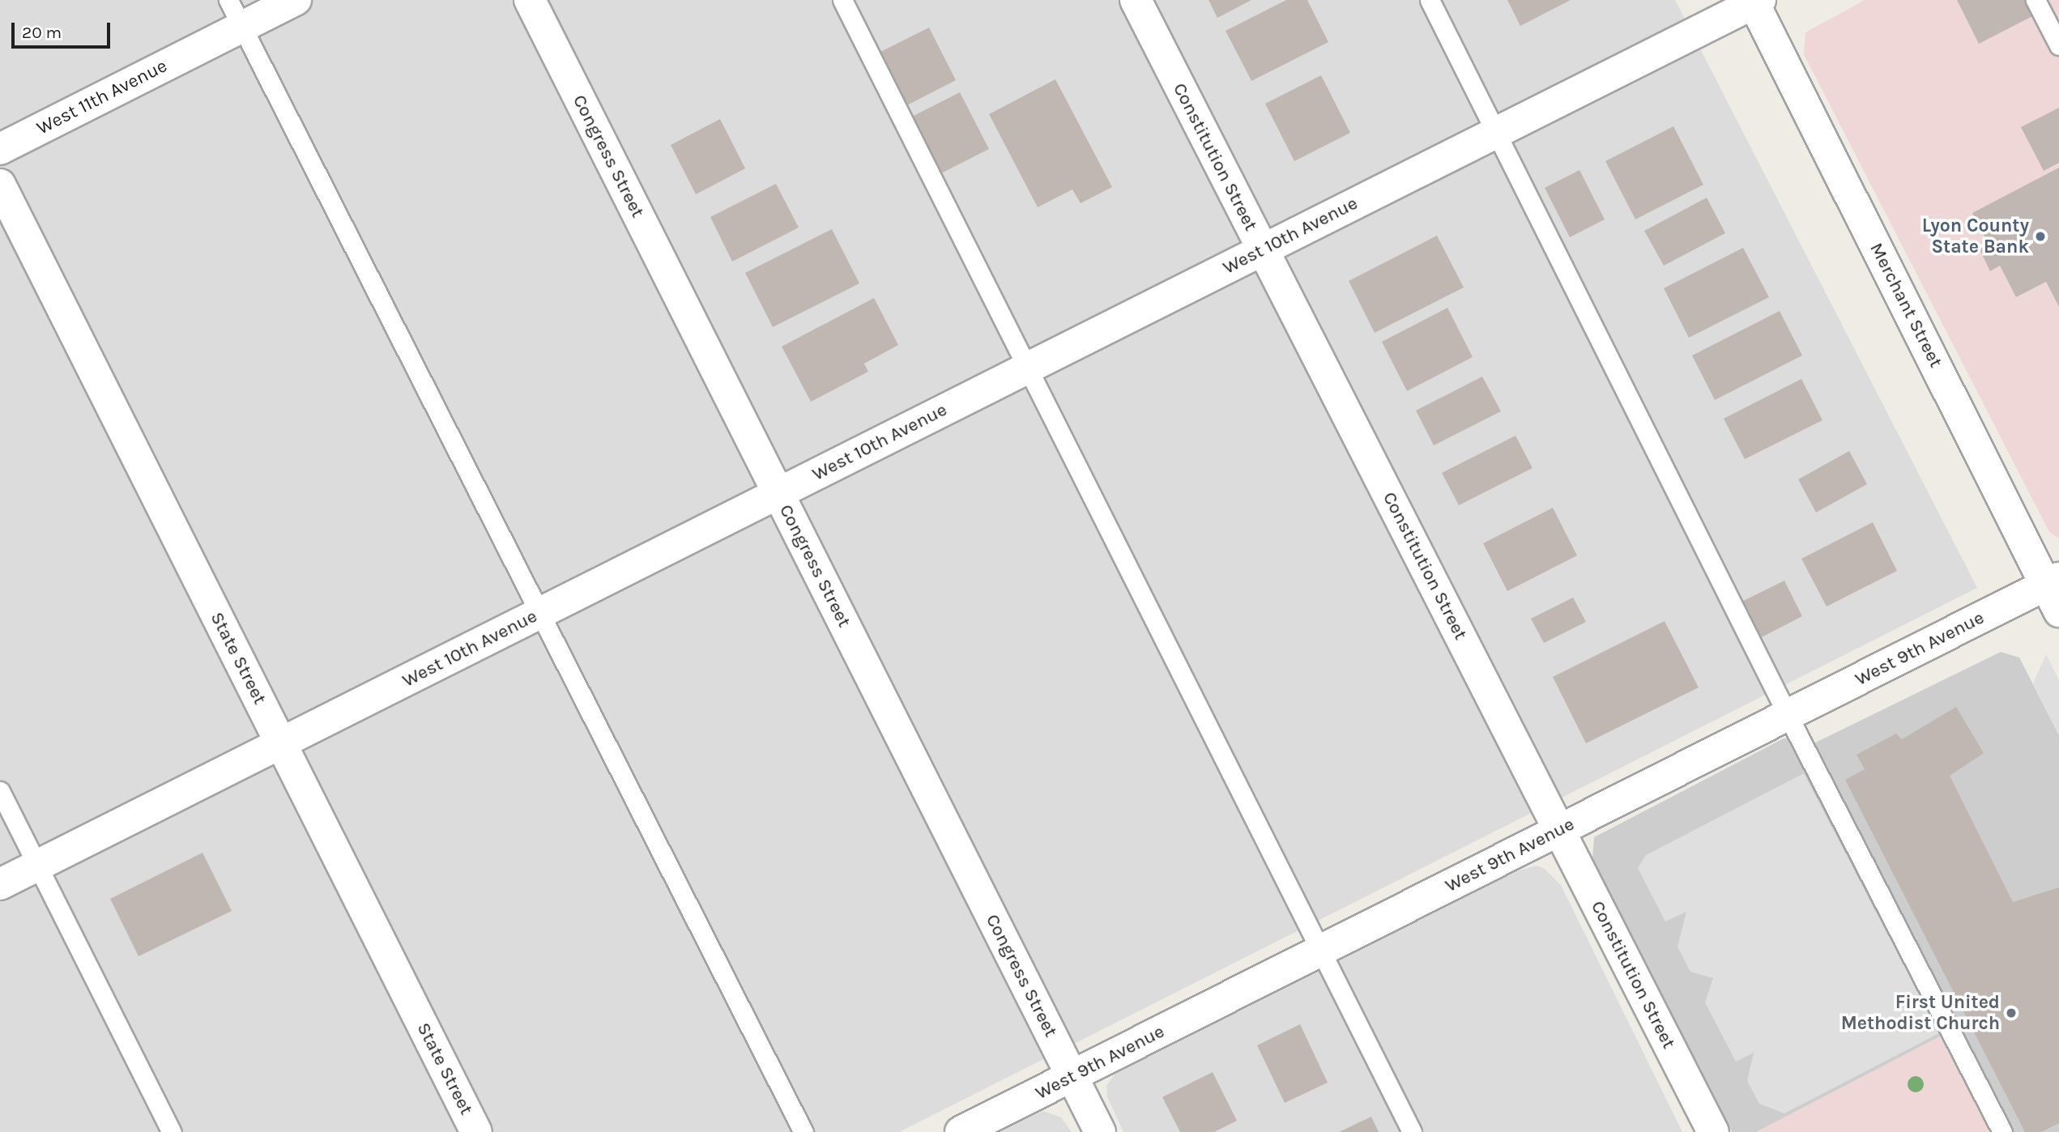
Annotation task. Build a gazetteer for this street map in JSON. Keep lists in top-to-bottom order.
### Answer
{
  "streets": {
    "street": [
      "West 11th Avenue",
      "Congress Street",
      "Constitution Street",
      "West 10th Avenue",
      "Merchant Street",
      "West 9th Avenue",
      "State Street"
    ]
  },
  "crossings": [
    ["Congress Street", "West 10th Avenue"],
    ["Congress Street", "West 9th Avenue"],
    ["Constitution Street", "West 10th Avenue"],
    ["Constitution Street", "West 9th Avenue"],
    ["West 10th Avenue", "Merchant Street"],
    ["West 10th Avenue", "State Street"],
    ["Merchant Street", "West 9th Avenue"]
  ],
  "places": ["Lyon County State Bank", "First United Methodist Church"],
  "scale_bar": "20 m"
}
